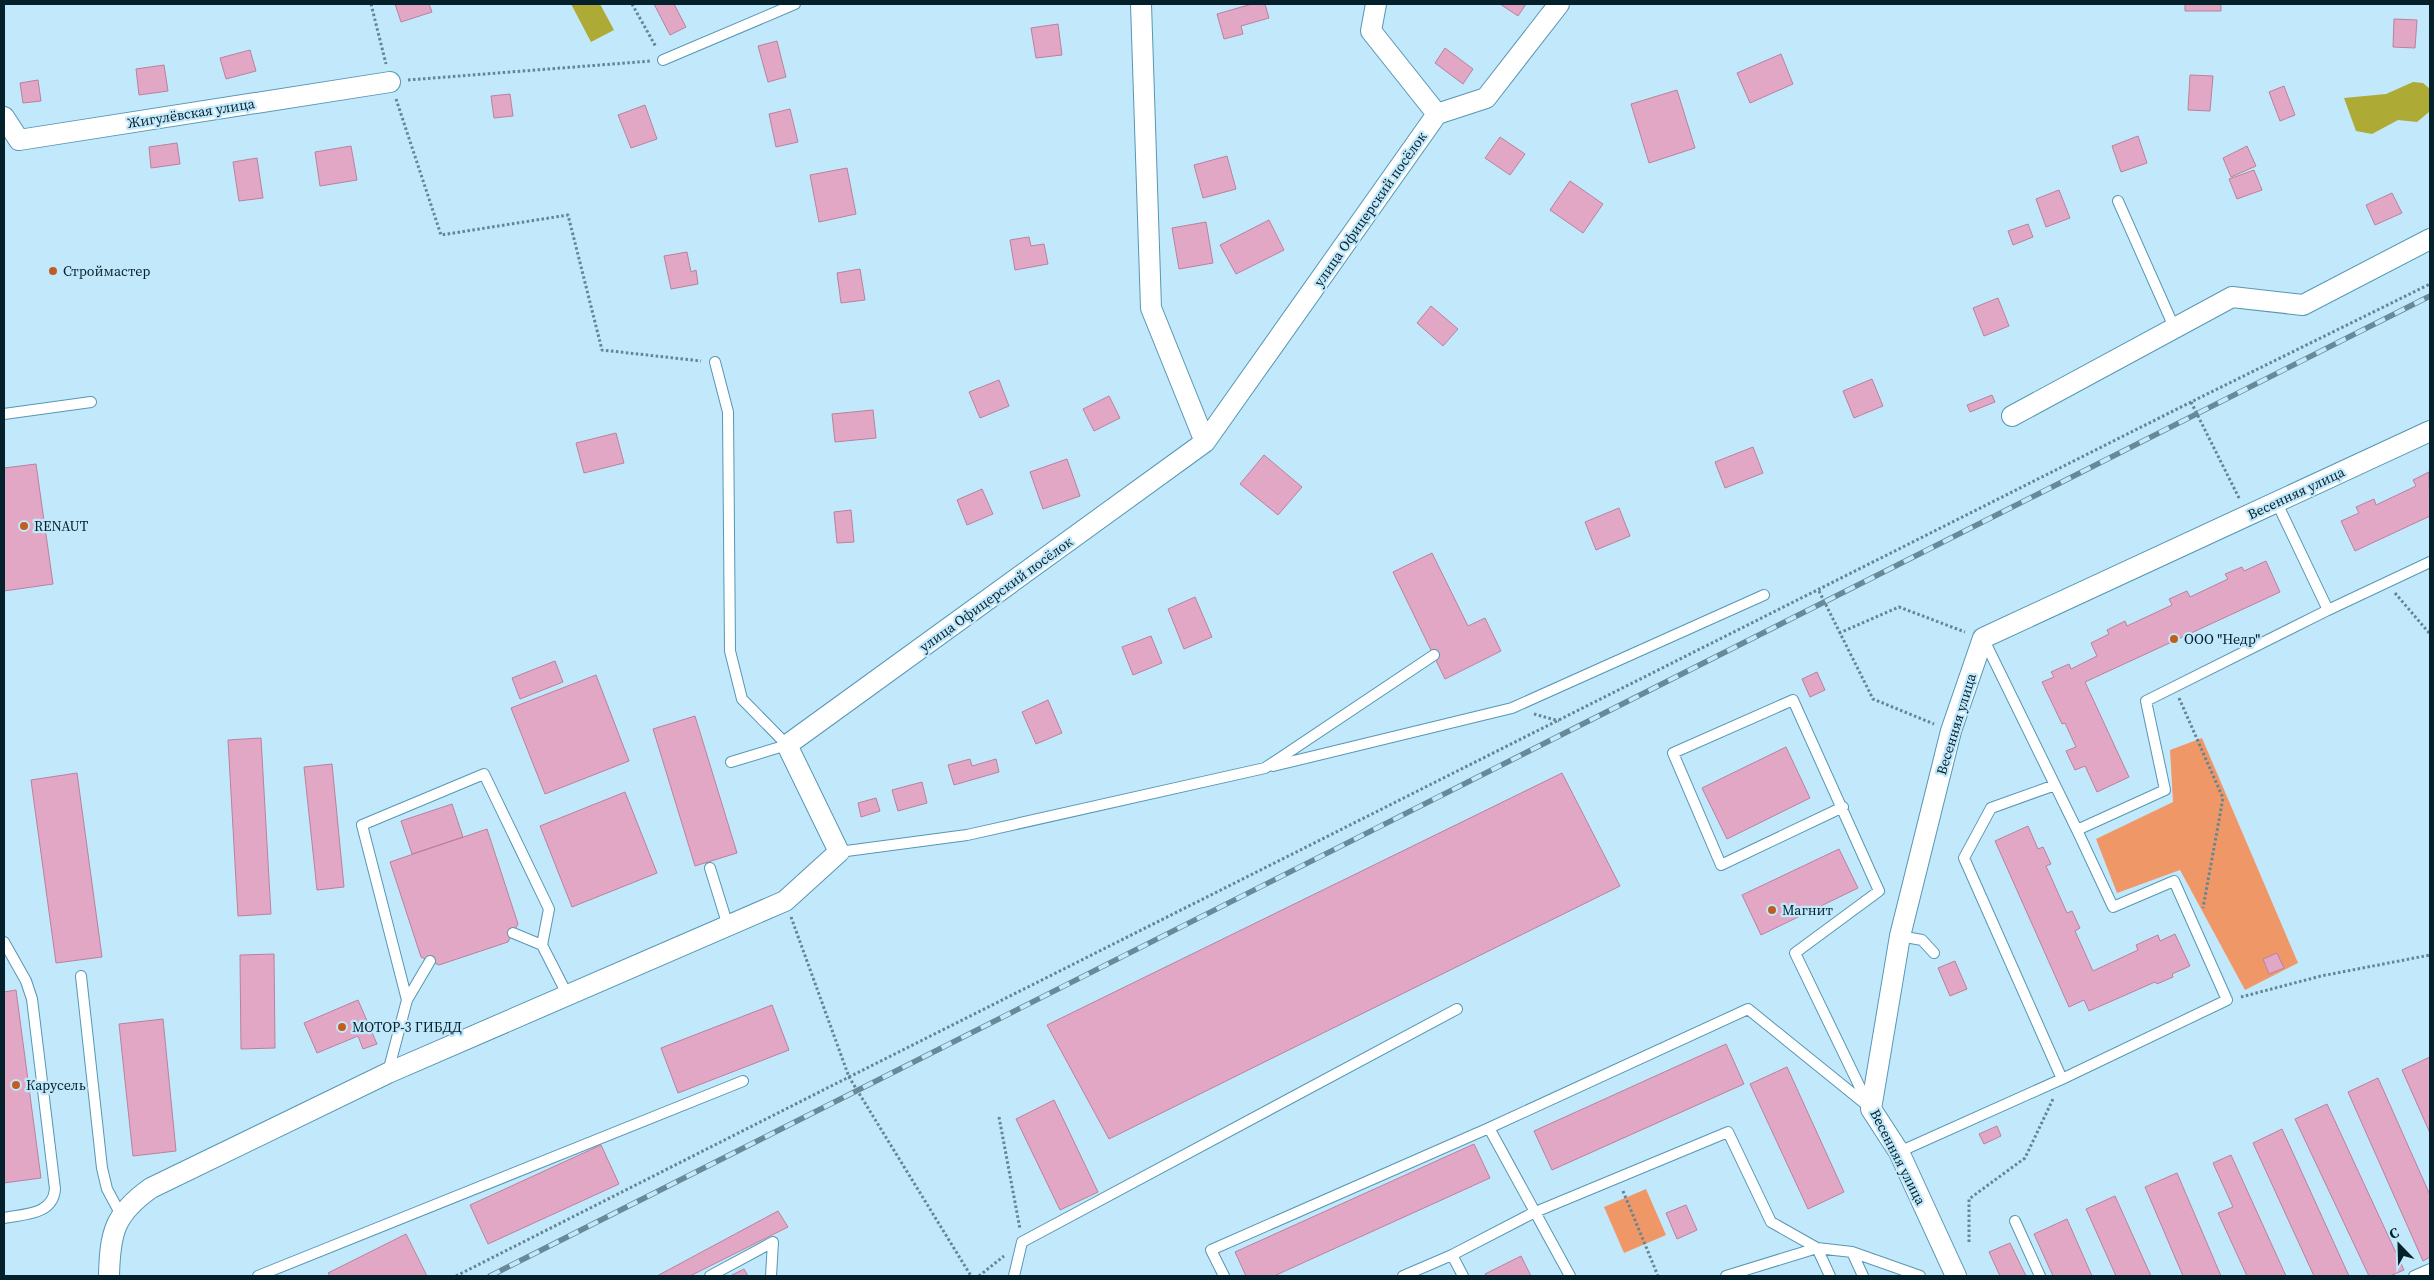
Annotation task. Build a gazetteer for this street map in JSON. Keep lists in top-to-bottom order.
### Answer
{
  "streets": {
    "street": ["Жигулёвская улица", "улица Офицерский посёлок", "Весенняя улица"]
  },
  "places": [
    "Строймастер",
    "RENAUT",
    "ООО \"Недр\"",
    "Магнит",
    "МОТОР-3 ГИБДД",
    "Карусель"
  ],
  "north": "top left"
}
